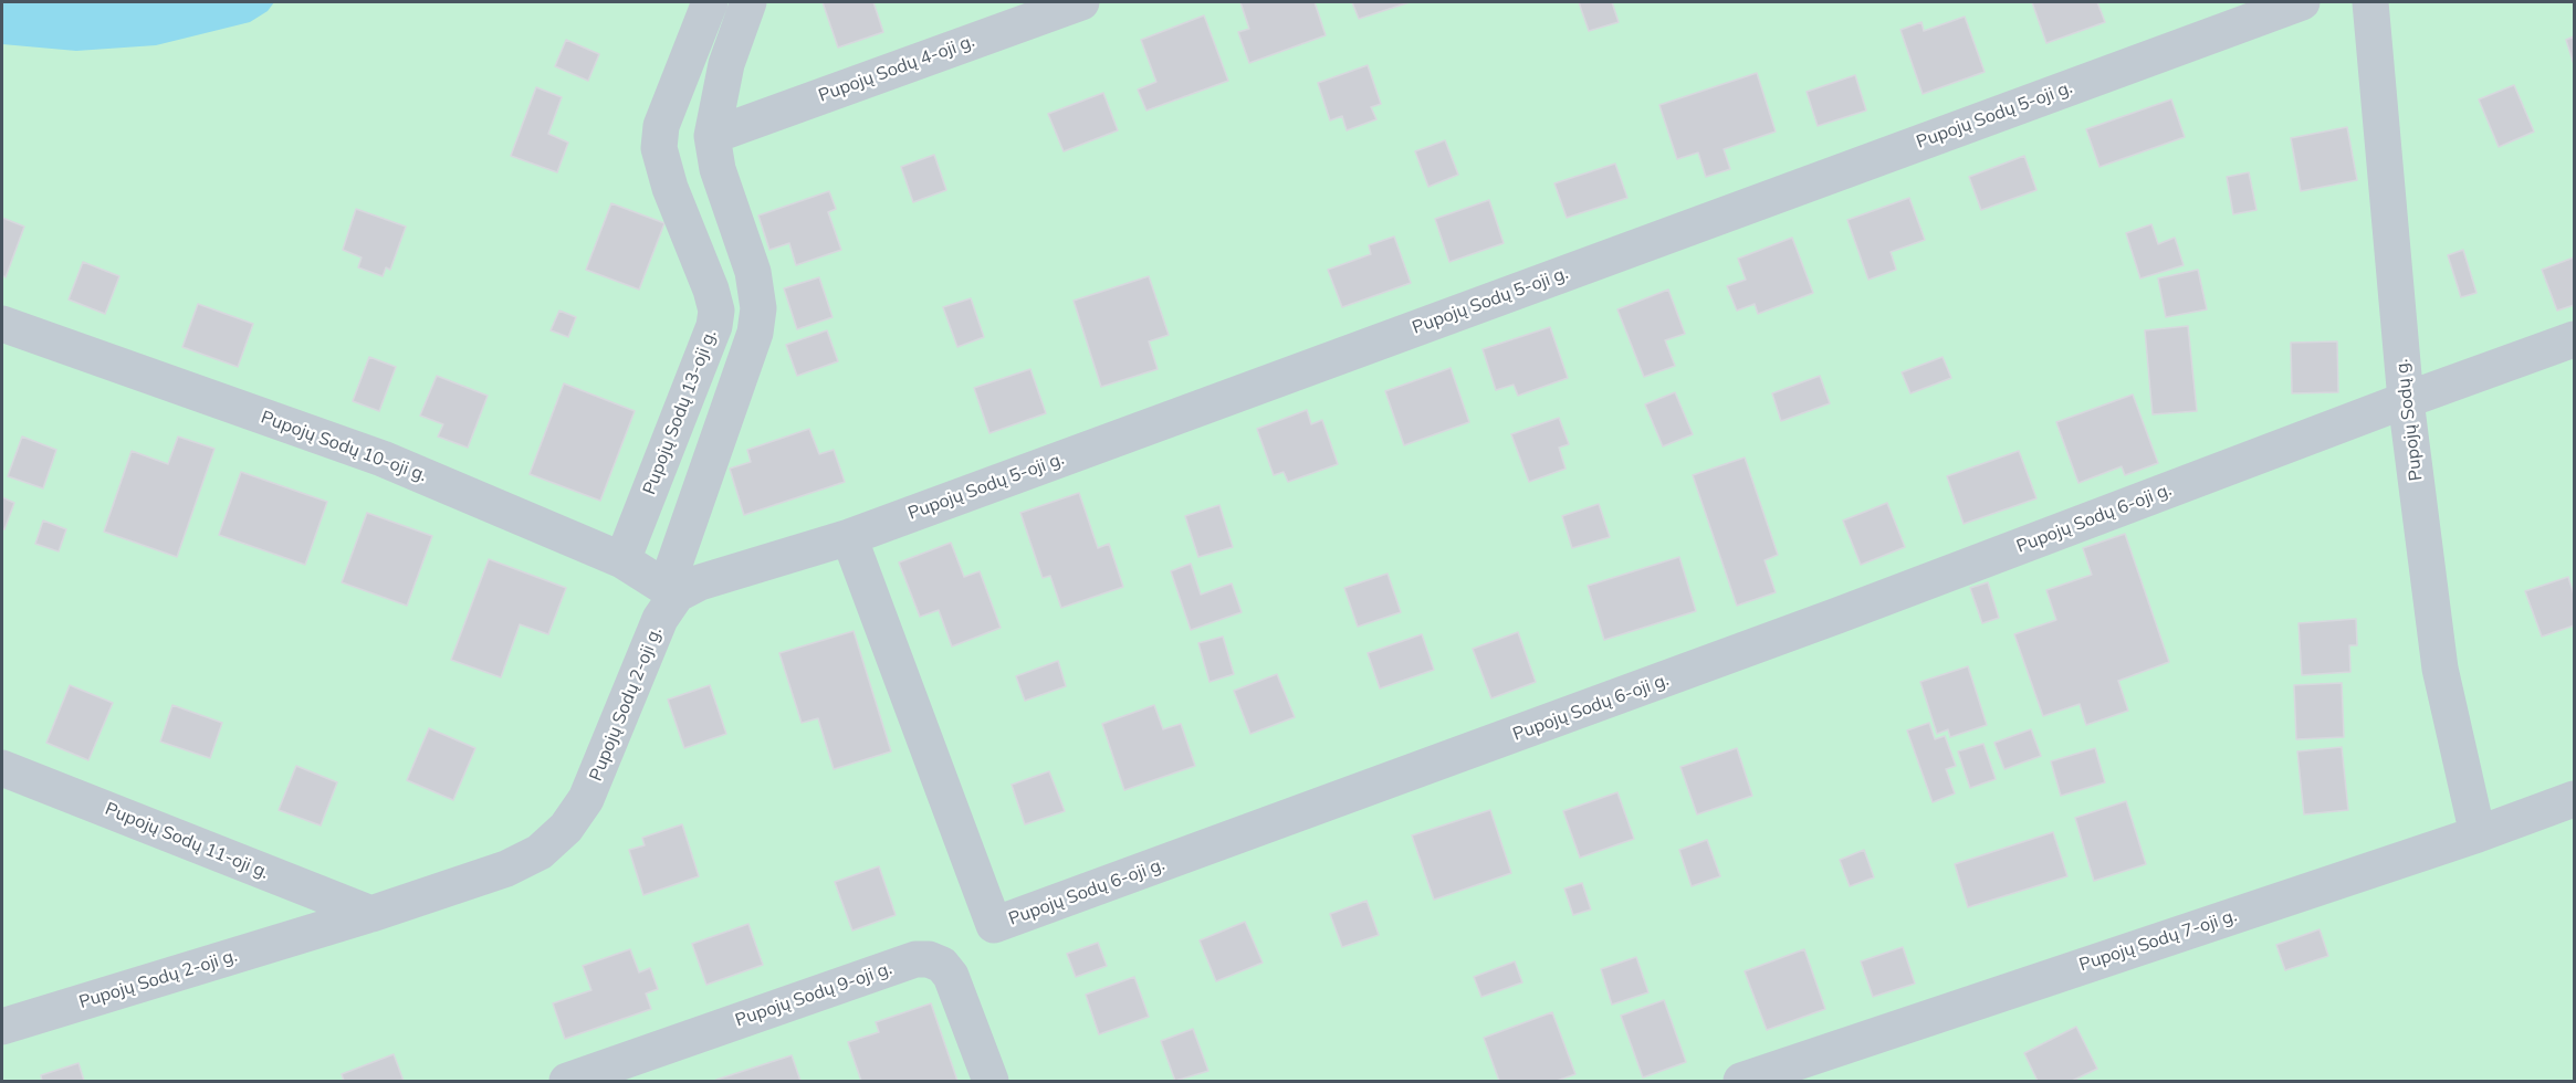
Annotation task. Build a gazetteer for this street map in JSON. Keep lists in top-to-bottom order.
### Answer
{
  "streets": {
    "street": [
      "Pupojų Sodų 4-oji g.",
      "Pupojų Sodų 5-oji g.",
      "Pupojų Sodų 13-oji g.",
      "Pupojų Sodų g.",
      "Pupojų Sodų 10-oji g.",
      "Pupojų Sodų 6-oji g.",
      "Pupojų Sodų 2-oji g.",
      "Pupojų Sodų 11-oji g.",
      "Pupojų Sodų 7-oji g.",
      "Pupojų Sodų 9-oji g."
    ]
  },
  "crossings": [
    ["Pupojų Sodų 5-oji g.", "Pupojų Sodų 10-oji g."],
    ["Pupojų Sodų 5-oji g.", "Pupojų Sodų 6-oji g."],
    ["Pupojų Sodų 5-oji g.", "Pupojų Sodų 2-oji g."],
    ["Pupojų Sodų 13-oji g.", "Pupojų Sodų 10-oji g."],
    ["Pupojų Sodų g.", "Pupojų Sodų 6-oji g."],
    ["Pupojų Sodų g.", "Pupojų Sodų 7-oji g."],
    ["Pupojų Sodų 10-oji g.", "Pupojų Sodų 2-oji g."],
    ["Pupojų Sodų 2-oji g.", "Pupojų Sodų 11-oji g."]
  ]
}
